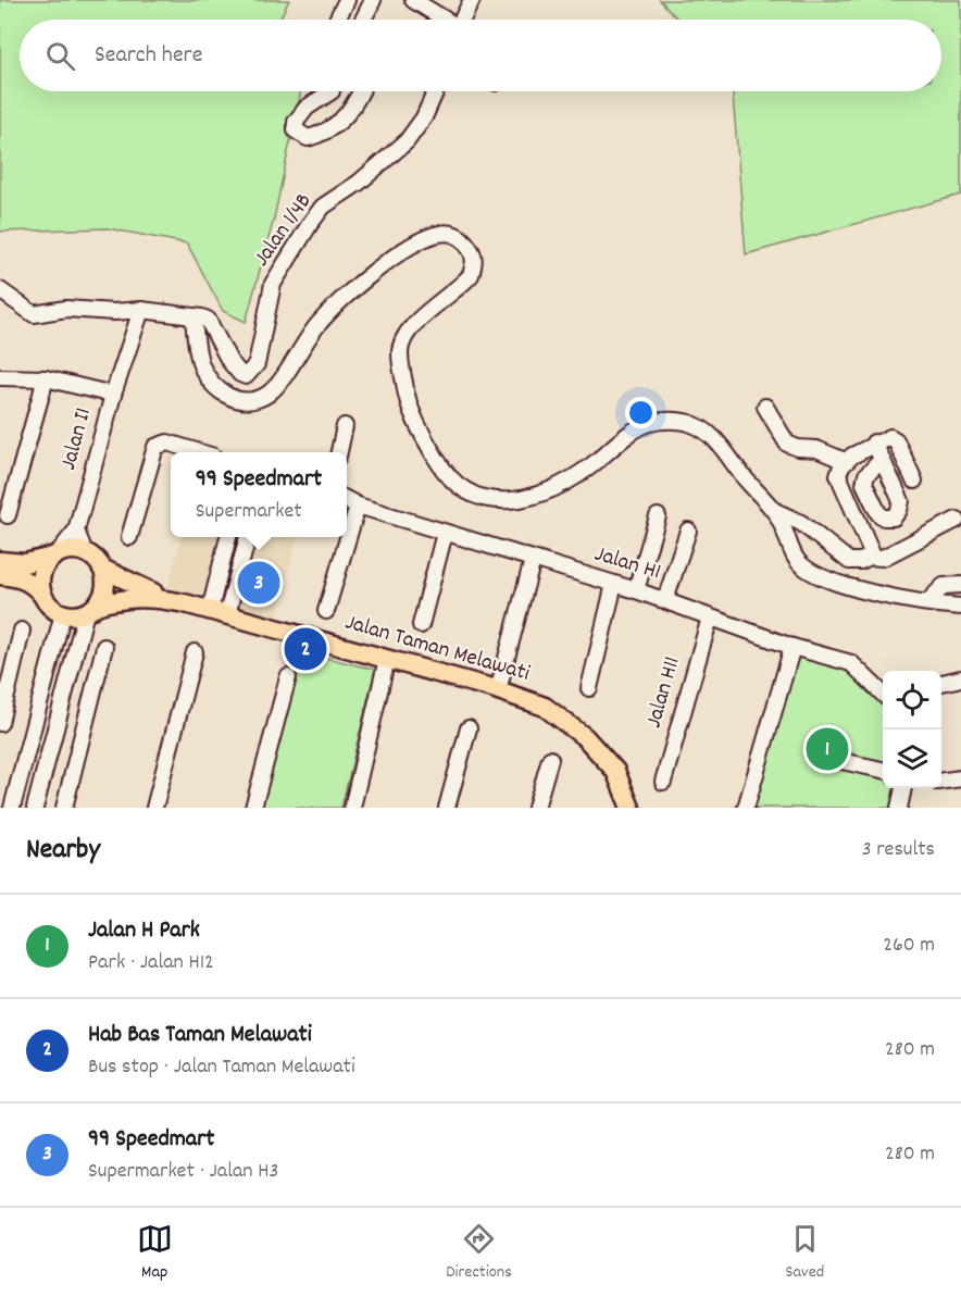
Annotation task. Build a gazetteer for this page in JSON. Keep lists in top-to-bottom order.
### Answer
{
  "streets": {
    "main road": ["Jalan Taman Melawati"],
    "street": [
      "Jalan 1/4B",
      "Jalan I1",
      "Jalan H1",
      "Jalan H11"
    ]
  },
  "crossings": [
    ["Jalan I1", "Jalan Taman Melawati"],
    ["Jalan H1", "Jalan H11"]
  ],
  "page": {
    "search": "Search here",
    "popup": ["99 Speedmart", "Supermarket"],
    "pins": ["3", "2", "1"],
    "heading": ["Nearby", "3 results"],
    "list": [
      {
        "mark": "1",
        "name": "Jalan H Park",
        "note": "Park · Jalan H12",
        "value": "260 m"
      },
      {
        "mark": "2",
        "name": "Hab Bas Taman Melawati",
        "note": "Bus stop · Jalan Taman Melawati",
        "value": "280 m"
      },
      {
        "mark": "3",
        "name": "99 Speedmart",
        "note": "Supermarket · Jalan H3",
        "value": "280 m"
      }
    ],
    "nav": ["Map", "Directions", "Saved"]
  }
}
